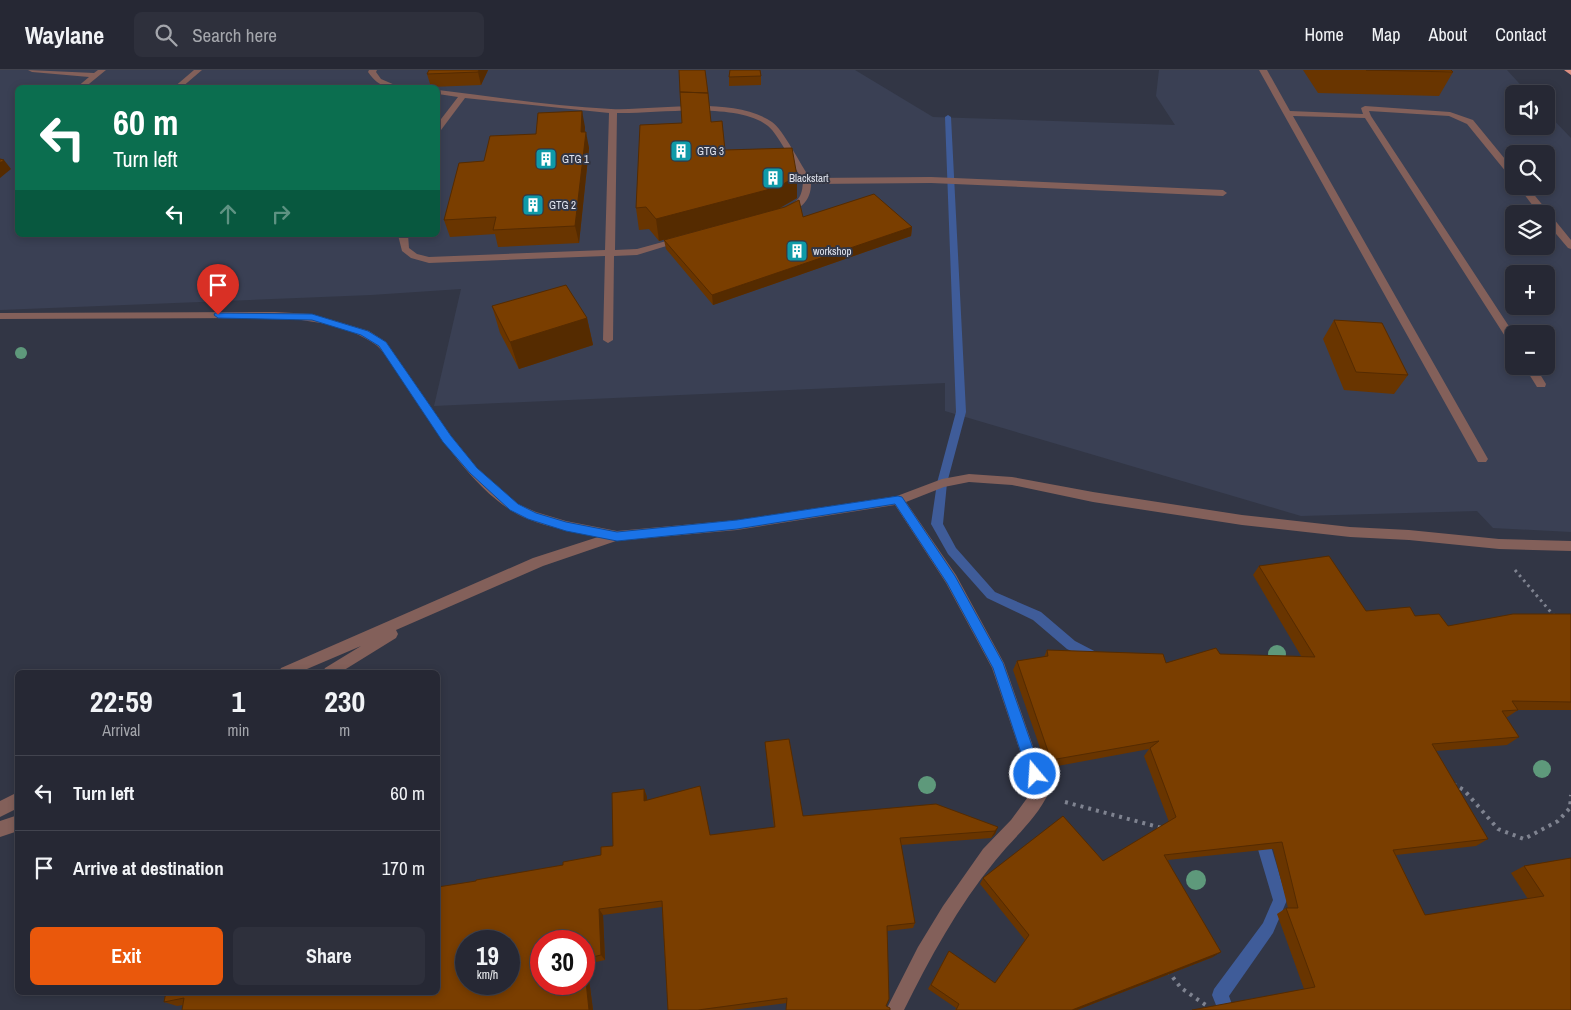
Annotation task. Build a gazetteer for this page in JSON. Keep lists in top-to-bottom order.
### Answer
{
  "places": {
    "building": [
      "GTG 3",
      "GTG 1",
      "Blackstart",
      "GTG 2",
      "workshop"
    ]
  },
  "page": {
    "header": "Waylane",
    "search": "Search here",
    "nav": [
      "Home",
      "Map",
      "About",
      "Contact"
    ],
    "map_buttons": ["+", "−"],
    "turn": ["60 m", "Turn left"],
    "eta": [
      "22:59",
      "Arrival",
      "1",
      "min",
      "230",
      "m"
    ],
    "list": [
      {
        "name": "Turn left",
        "value": "60 m"
      },
      {
        "name": "Arrive at destination",
        "value": "170 m"
      }
    ],
    "buttons": ["Exit", "Share"],
    "speed": "19 km/h",
    "limit": "30"
  }
}
